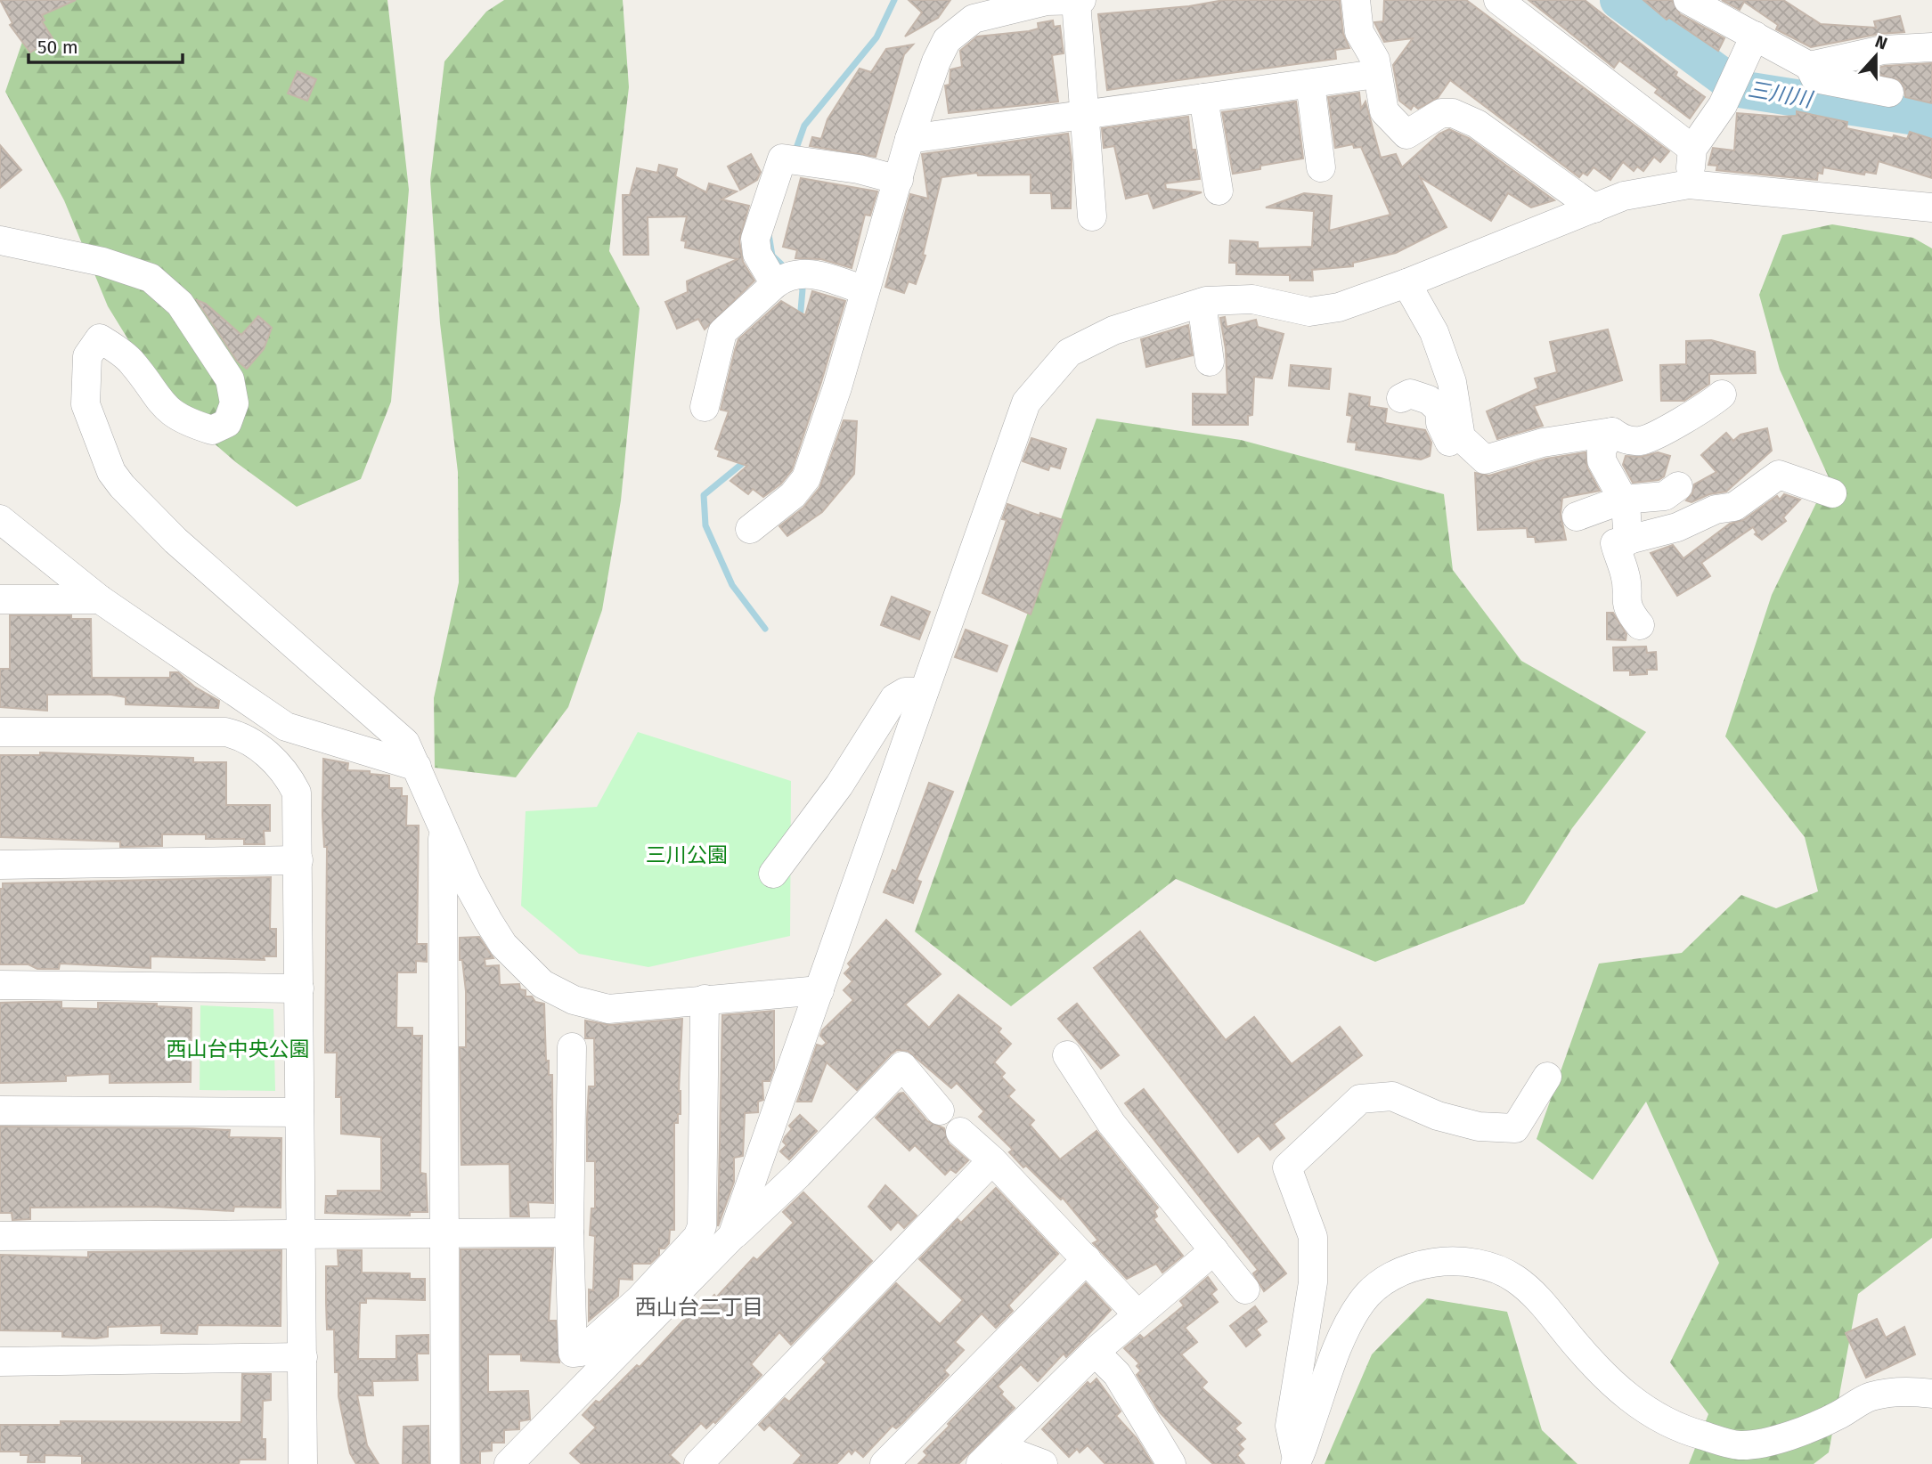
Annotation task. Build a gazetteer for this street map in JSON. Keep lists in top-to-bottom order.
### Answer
{
  "districts": ["西山台二丁目"],
  "water": ["三川川"],
  "parks": ["三川公園", "西山台中央公園"],
  "scale_bar": "50 m",
  "north": "top"
}
